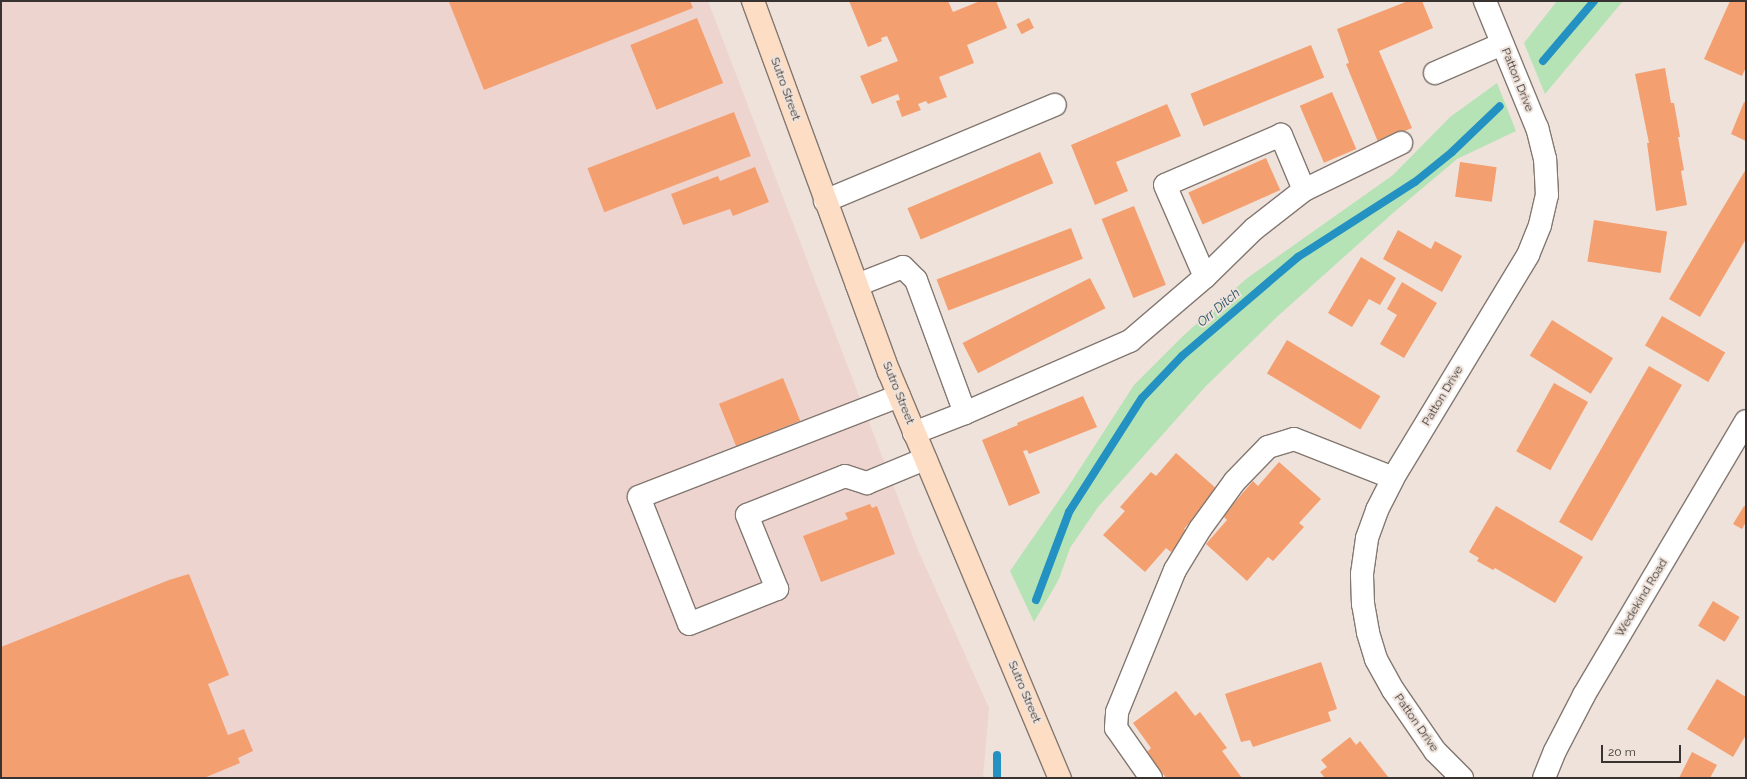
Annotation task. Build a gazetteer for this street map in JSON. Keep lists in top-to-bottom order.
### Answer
{
  "streets": {
    "main road": ["Sutro Street"],
    "street": ["Patton Drive", "Wedekind Road"]
  },
  "water": ["Orr Ditch"],
  "scale_bar": "20 m"
}
